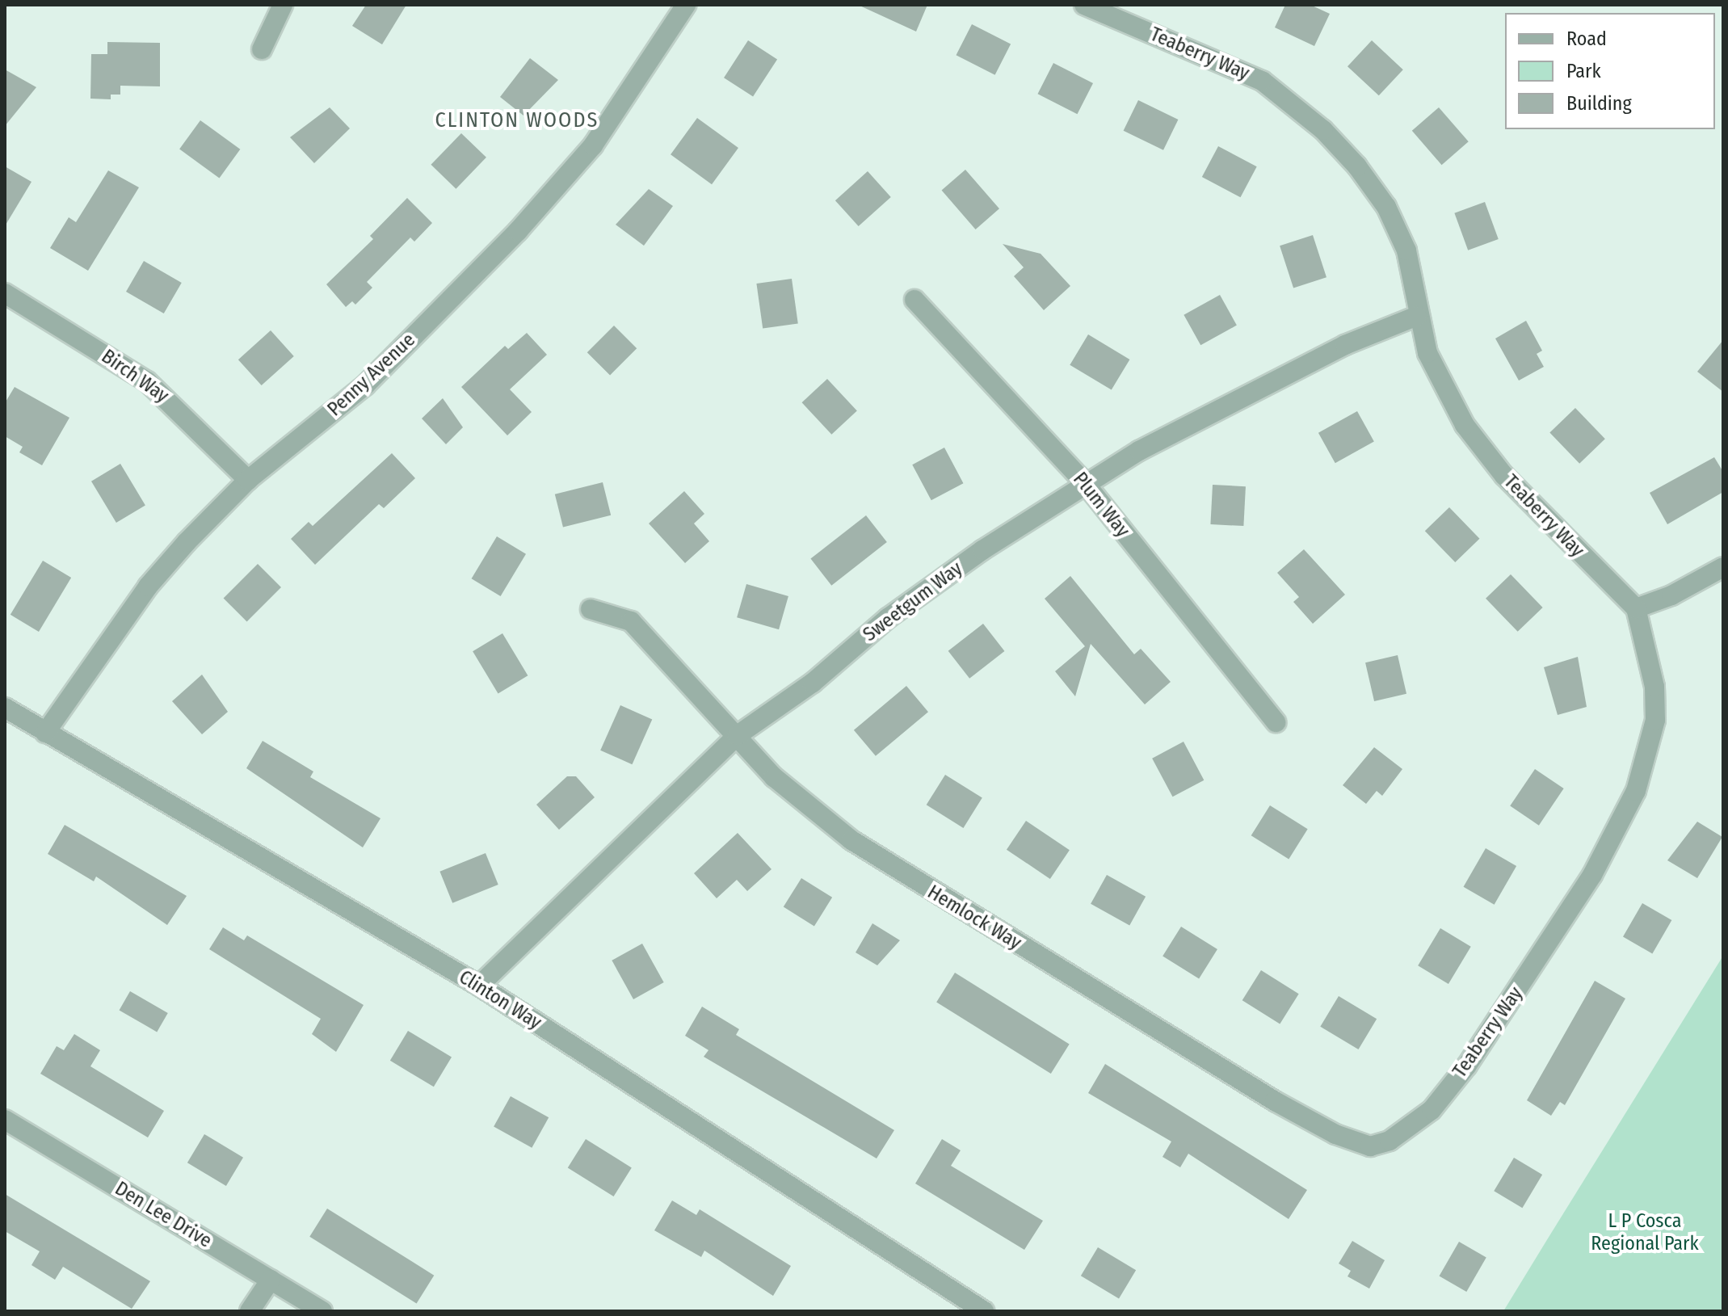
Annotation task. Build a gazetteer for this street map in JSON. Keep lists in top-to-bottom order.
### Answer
{
  "streets": {
    "street": [
      "Teaberry Way",
      "Penny Avenue",
      "Birch Way",
      "Plum Way",
      "Sweetgum Way",
      "Hemlock Way",
      "Clinton Way",
      "Den Lee Drive"
    ]
  },
  "crossings": [
    ["Teaberry Way", "Sweetgum Way"],
    ["Teaberry Way", "Hemlock Way"],
    ["Penny Avenue", "Birch Way"],
    ["Penny Avenue", "Clinton Way"],
    ["Plum Way", "Sweetgum Way"],
    ["Sweetgum Way", "Hemlock Way"],
    ["Sweetgum Way", "Clinton Way"]
  ],
  "districts": ["CLINTON WOODS"],
  "parks": ["L P Cosca Regional Park"],
  "legend": ["Road", "Park", "Building"]
}
